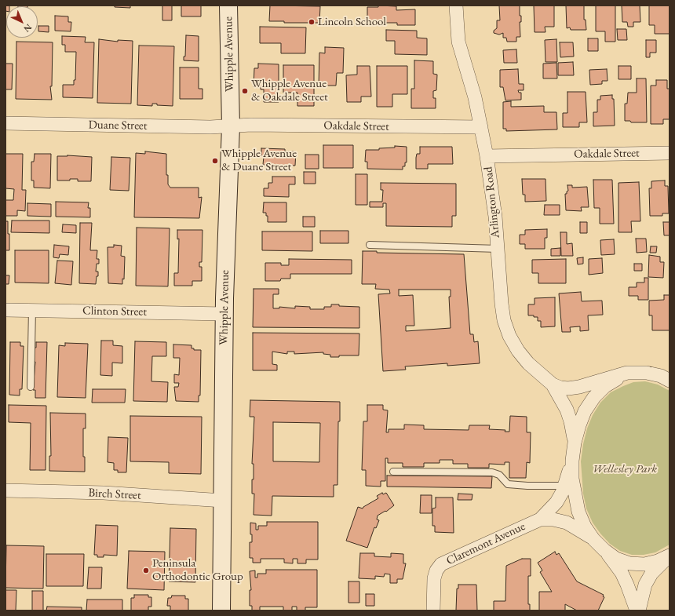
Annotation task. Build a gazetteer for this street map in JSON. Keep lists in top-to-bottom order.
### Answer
{
  "streets": {
    "main road": ["Whipple Avenue"],
    "street": [
      "Duane Street",
      "Oakdale Street",
      "Arlington Road",
      "Clinton Street",
      "Birch Street",
      "Claremont Avenue"
    ]
  },
  "crossings": [
    ["Whipple Avenue", "Duane Street"],
    ["Whipple Avenue", "Oakdale Street"],
    ["Whipple Avenue", "Clinton Street"],
    ["Whipple Avenue", "Birch Street"],
    ["Duane Street", "Oakdale Street"],
    ["Oakdale Street", "Arlington Road"]
  ],
  "parks": ["Wellesley Park"],
  "places": [
    "Lincoln School",
    "Whipple Avenue & Oakdale Street",
    "Whipple Avenue & Duane Street",
    "Peninsula Orthodontic Group"
  ],
  "north": "bottom right"
}
